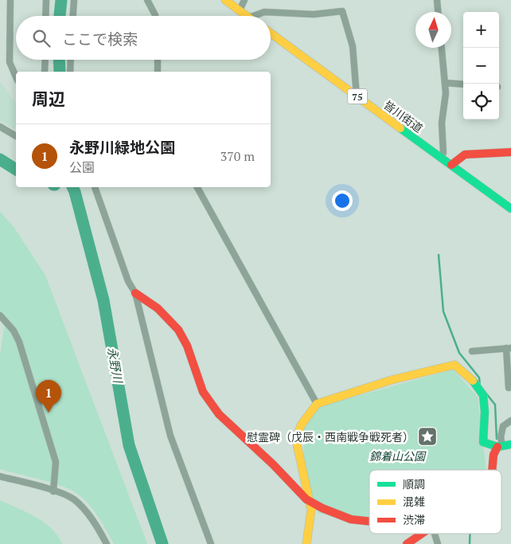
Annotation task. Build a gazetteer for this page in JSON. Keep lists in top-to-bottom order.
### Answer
{
  "streets": {
    "street": ["75", "皆川街道"]
  },
  "water": ["永野川"],
  "parks": ["錦着山公園"],
  "places": {
    "place": ["慰霊碑（戊辰・西南戦争戦死者）"]
  },
  "legend": ["順調", "混雑", "渋滞"],
  "north": "top",
  "page": {
    "map_buttons": ["+", "−"],
    "search": "ここで検索",
    "heading": "周辺",
    "list": [
      {
        "mark": "1",
        "name": "永野川緑地公園",
        "note": "公園",
        "value": "370 m"
      }
    ],
    "pins": "1"
  }
}
